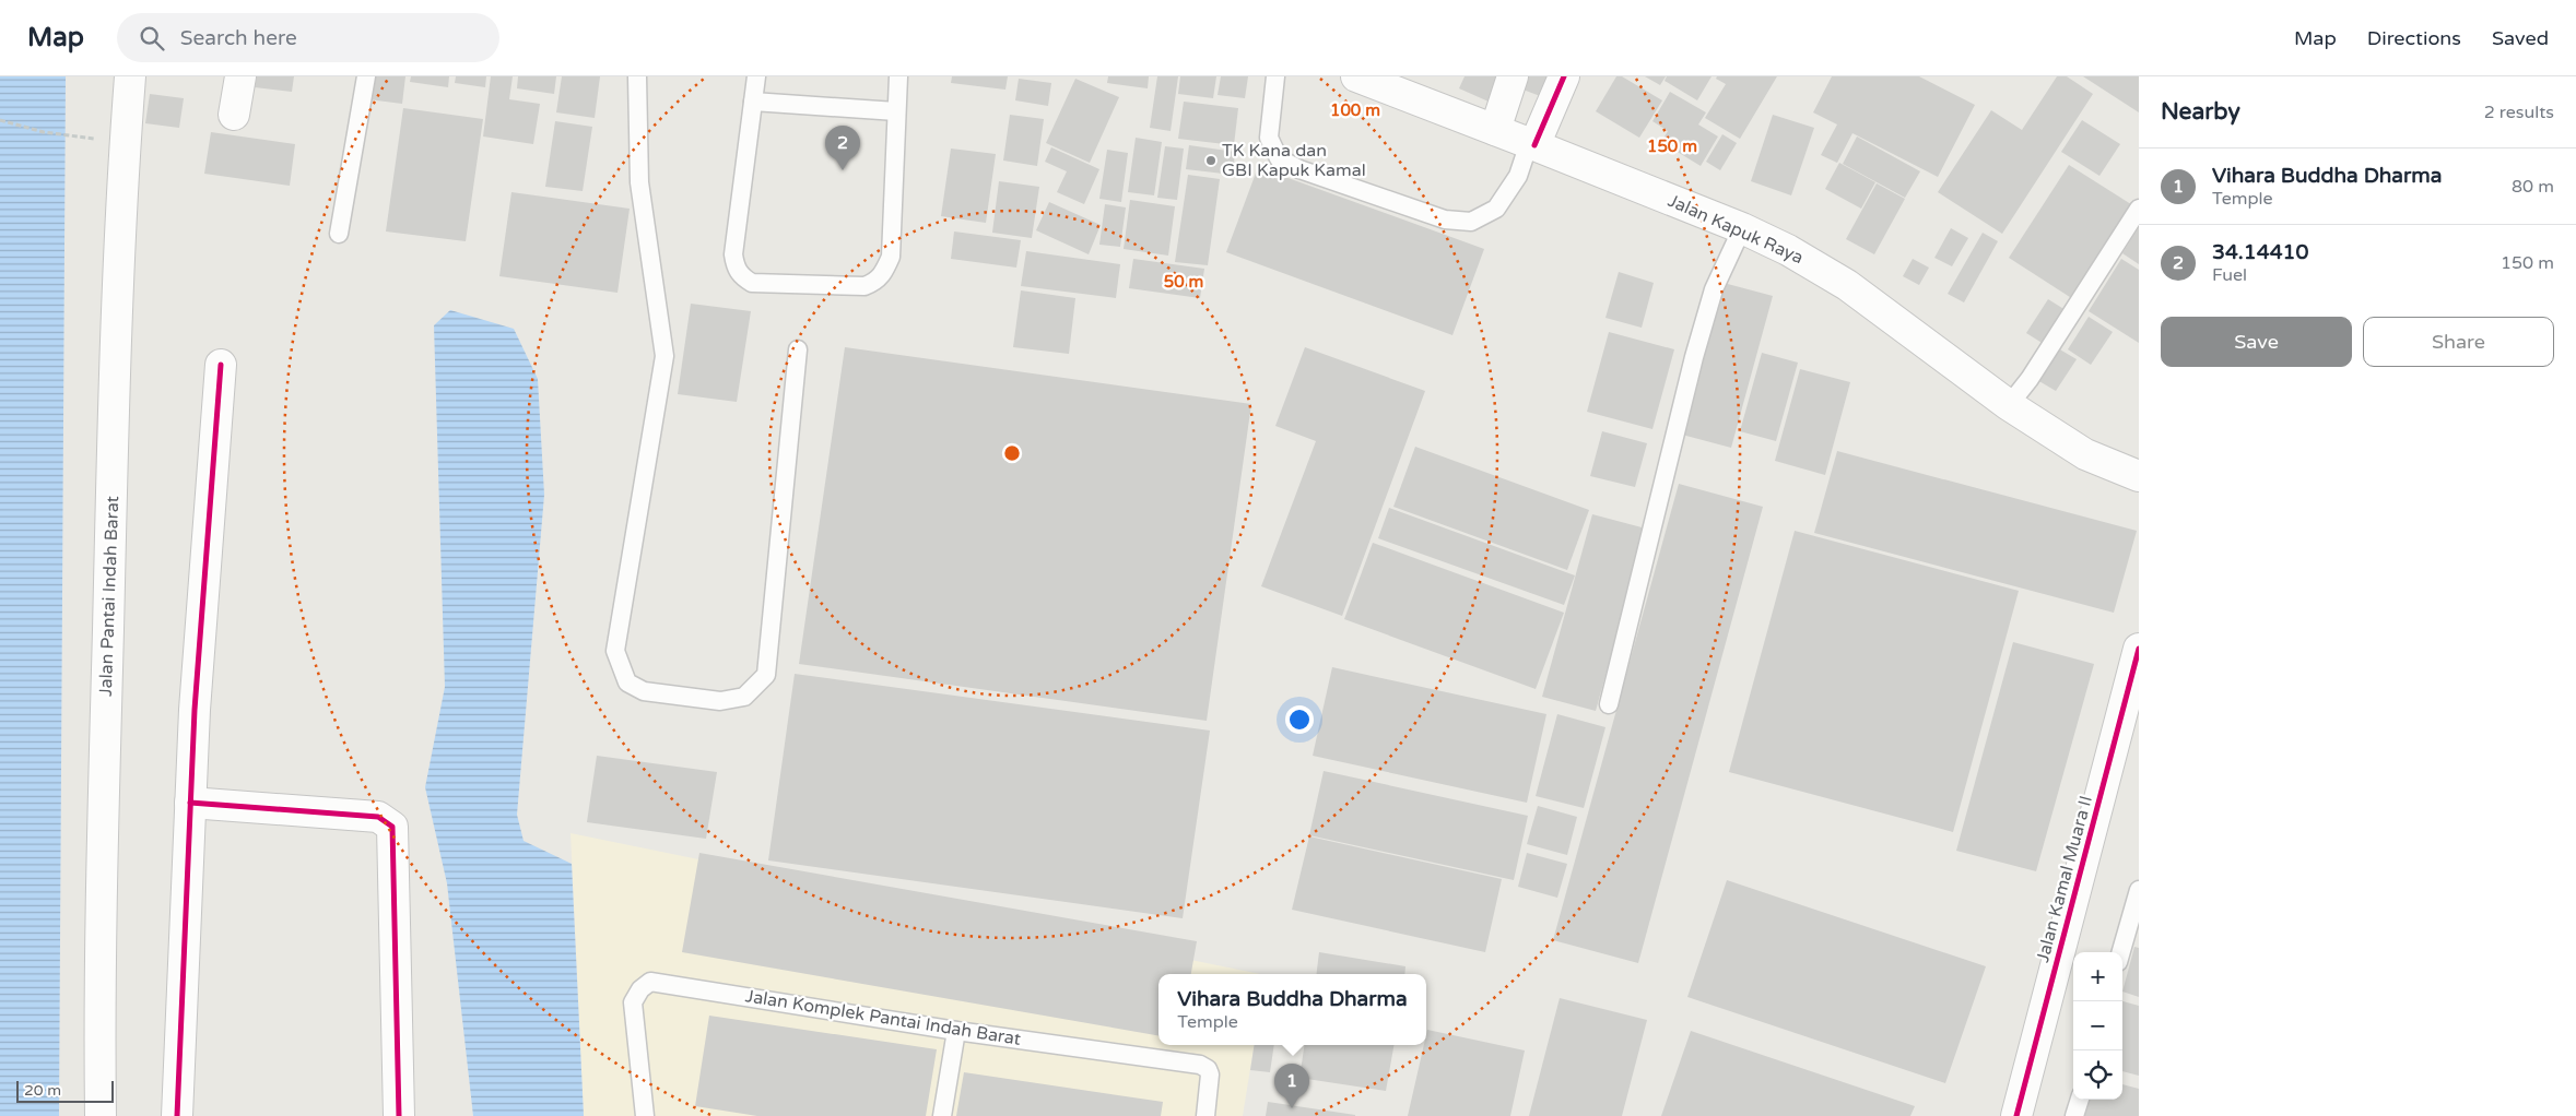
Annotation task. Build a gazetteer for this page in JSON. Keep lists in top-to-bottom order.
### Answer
{
  "streets": {
    "main road": ["Jalan Kapuk Raya", "Jalan Pantai Indah Barat", "Jalan Kamal Muara II"],
    "lane": ["Jalan Komplek Pantai Indah Barat"]
  },
  "places": ["TK Kana dan GBI Kapuk Kamal"],
  "scale_bar": "20 m",
  "page": {
    "header": "Map",
    "search": "Search here",
    "nav": ["Map", "Directions", "Saved"],
    "heading": ["Nearby", "2 results"],
    "pins": ["2", "1"],
    "list": [
      {
        "mark": "1",
        "name": "Vihara Buddha Dharma",
        "note": "Temple",
        "value": "80 m"
      },
      {
        "mark": "2",
        "name": "34.14410",
        "note": "Fuel",
        "value": "150 m"
      }
    ],
    "buttons": ["Save", "Share"],
    "map_buttons": ["+", "−"],
    "popup": ["Vihara Buddha Dharma", "Temple"],
    "scale": "20 m"
  },
  "rings": ["100 m", "150 m", "50 m"]
}
